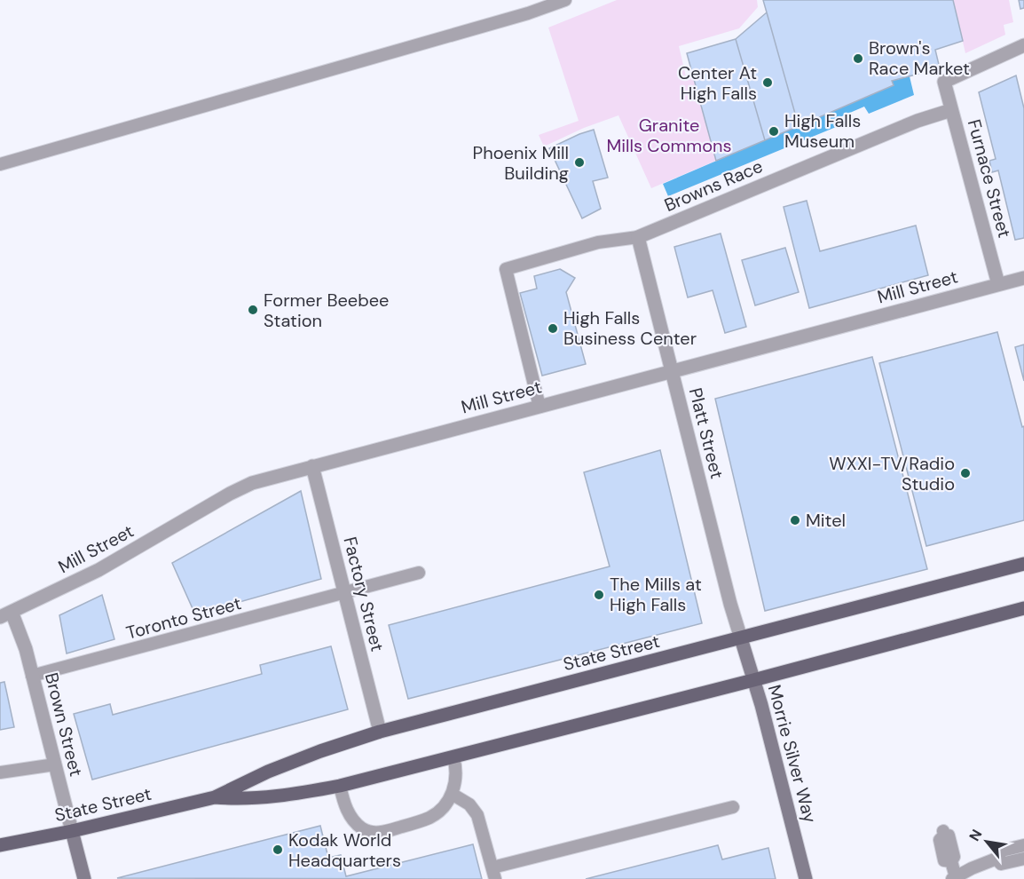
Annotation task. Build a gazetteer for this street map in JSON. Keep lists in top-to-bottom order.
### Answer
{
  "streets": {
    "main road": ["State Street", "Brown Street", "Morrie Silver Way"],
    "street": [
      "Furnace Street",
      "Browns Race",
      "Mill Street",
      "Platt Street",
      "Factory Street"
    ],
    "lane": ["Toronto Street"]
  },
  "crossings": [
    ["Furnace Street", "Browns Race"],
    ["Furnace Street", "Mill Street"],
    ["Browns Race", "Platt Street"],
    ["Mill Street", "Platt Street"],
    ["Mill Street", "Factory Street"],
    ["Mill Street", "Brown Street"],
    ["Platt Street", "State Street"],
    ["Platt Street", "Morrie Silver Way"],
    ["Factory Street", "Toronto Street"],
    ["Factory Street", "State Street"],
    ["Toronto Street", "Brown Street"],
    ["State Street", "Brown Street"],
    ["State Street", "Morrie Silver Way"]
  ],
  "parks": ["Granite Mills Commons"],
  "places": [
    "Brown's Race Market",
    "Center At High Falls",
    "High Falls Museum",
    "Phoenix Mill Building",
    "Former Beebee Station",
    "High Falls Business Center",
    "WXXI-TV/Radio Studio",
    "Mitel",
    "The Mills at High Falls",
    "Kodak World Headquarters"
  ],
  "north": "top left"
}
